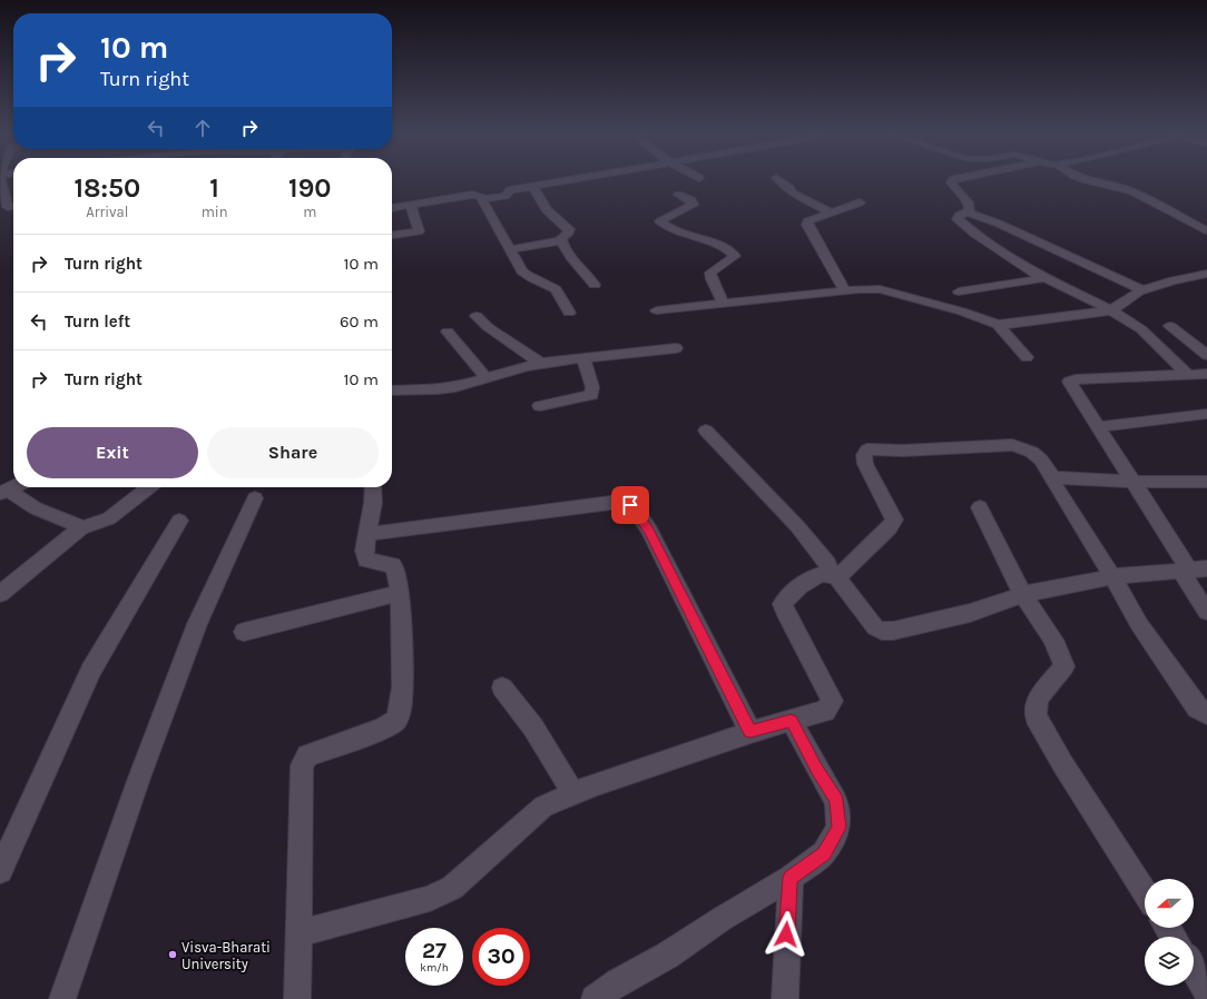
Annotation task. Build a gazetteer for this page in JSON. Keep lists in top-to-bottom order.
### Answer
{
  "places": ["Visva-Bharati University"],
  "north": "left",
  "page": {
    "turn": ["10 m", "Turn right"],
    "eta": [
      "18:50",
      "Arrival",
      "1",
      "min",
      "190",
      "m"
    ],
    "list": [
      {
        "name": "Turn right",
        "value": "10 m"
      },
      {
        "name": "Turn left",
        "value": "60 m"
      },
      {
        "name": "Turn right",
        "value": "10 m"
      }
    ],
    "buttons": ["Exit", "Share"],
    "speed": "27 km/h",
    "limit": "30"
  }
}
